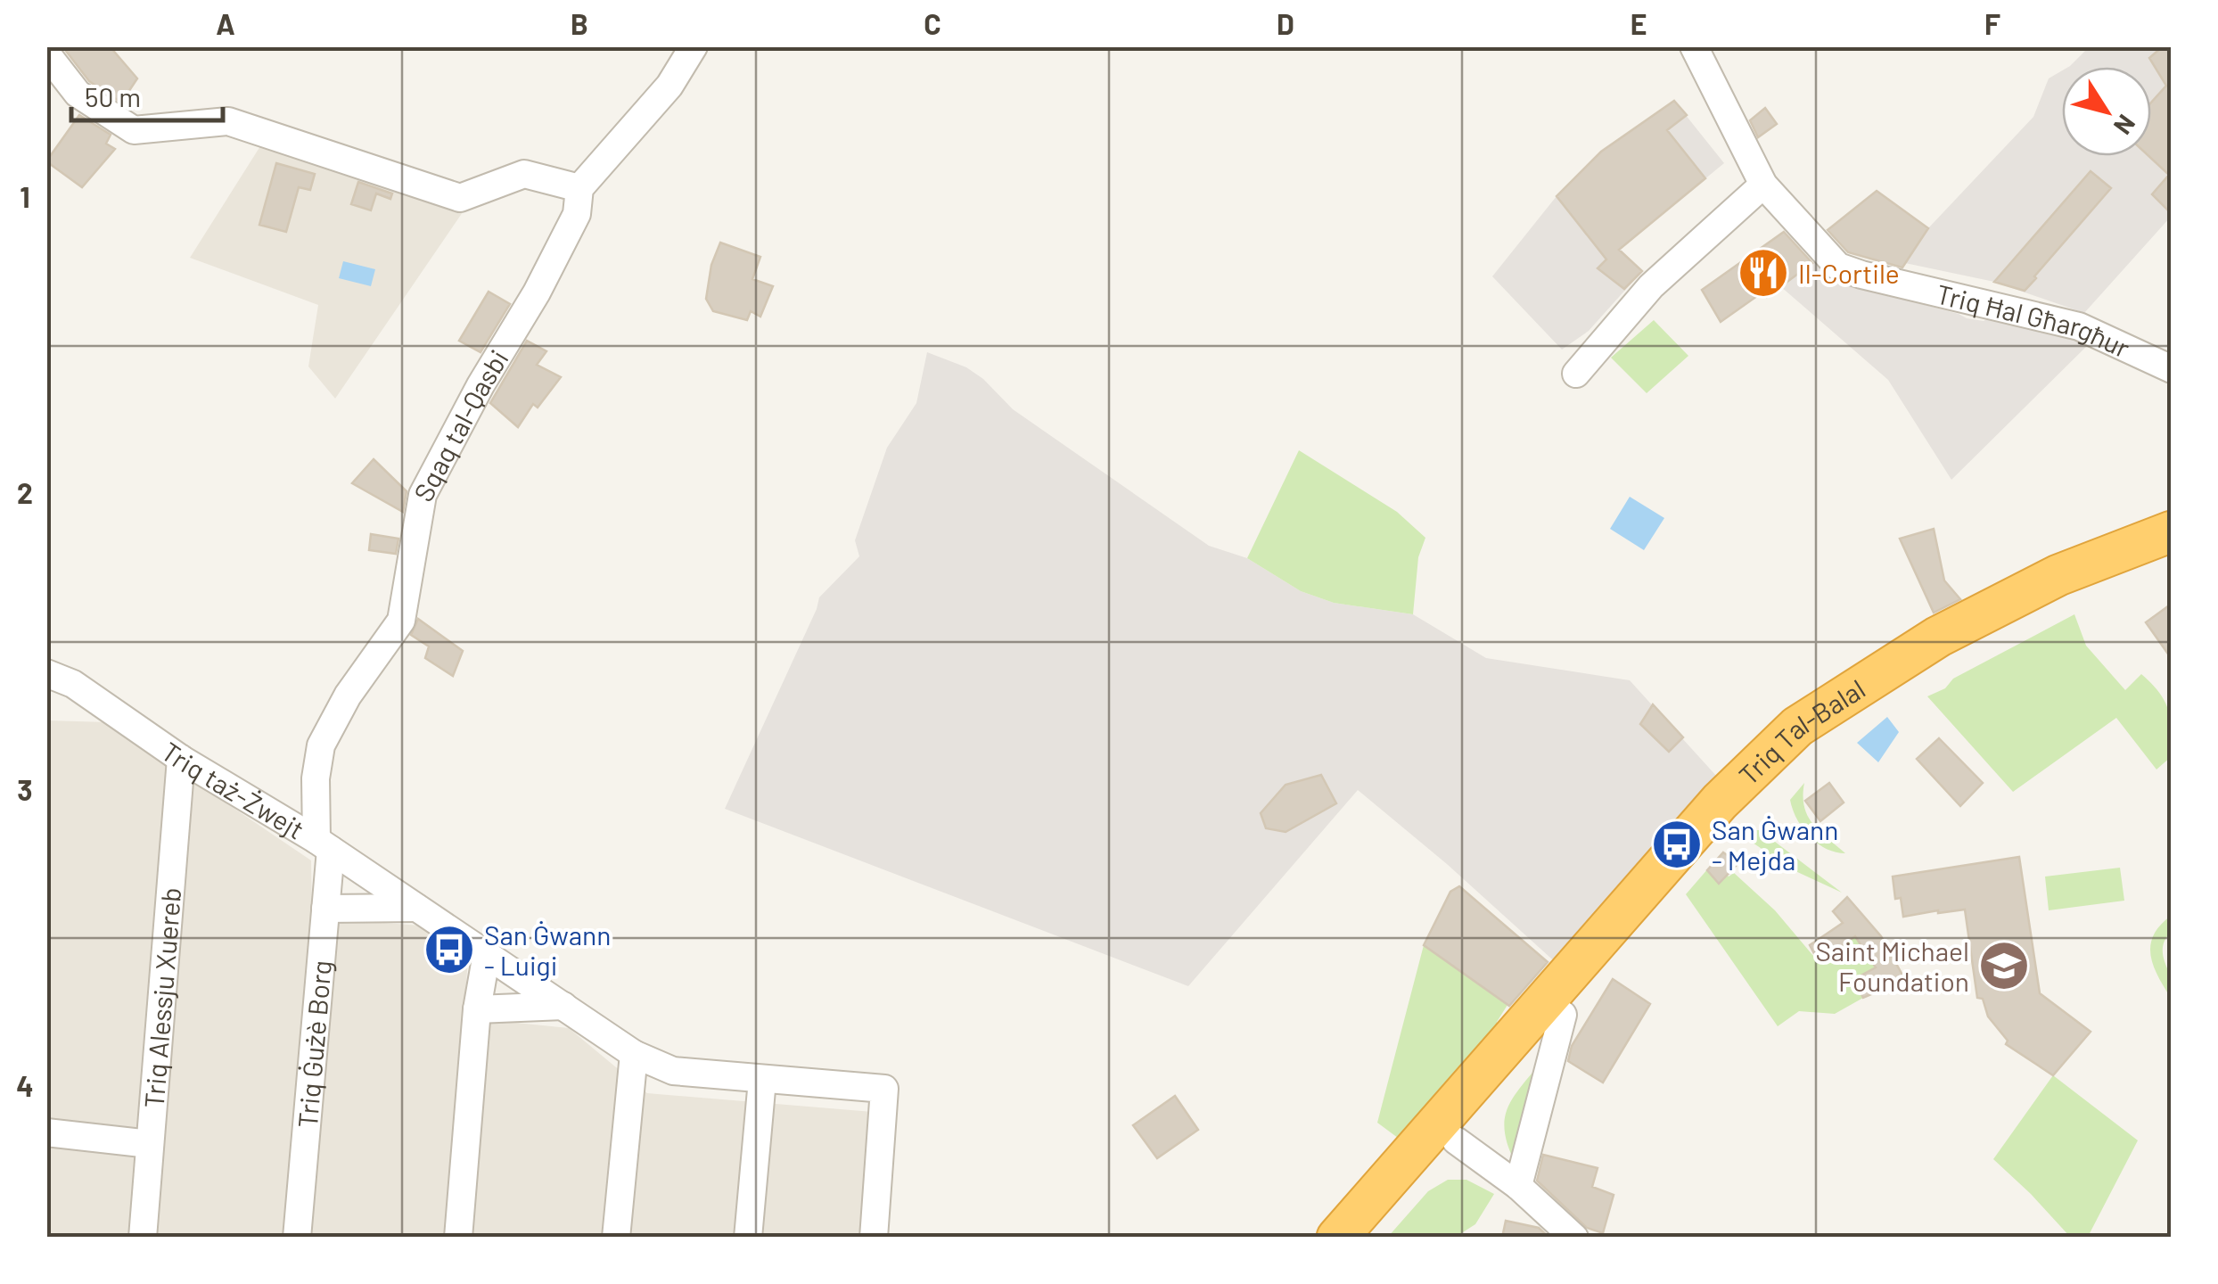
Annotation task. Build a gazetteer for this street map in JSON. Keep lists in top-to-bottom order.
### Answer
{
  "streets": {
    "highway": ["Triq Tal-Balal"],
    "street": [
      "Triq Ħal Għargħur",
      "Sqaq tal-Qasbi",
      "Triq taż-Żwejt",
      "Triq Alessju Xuereb",
      "Triq Ġużè Borg"
    ]
  },
  "crossings": [
    ["Sqaq tal-Qasbi", "Triq taż-Żwejt"],
    ["Sqaq tal-Qasbi", "Triq Ġużè Borg"],
    ["Triq taż-Żwejt", "Triq Alessju Xuereb"],
    ["Triq taż-Żwejt", "Triq Ġużè Borg"]
  ],
  "places": {
    "restaurant": ["Il-Cortile"],
    "bus stop": ["San Ġwann - Mejda", "San Ġwann - Luigi"],
    "school or university": ["Saint Michael Foundation"]
  },
  "scale_bar": "50 m",
  "north": "bottom right",
  "grid": {
    "columns": [
      "A",
      "B",
      "C",
      "D",
      "E",
      "F"
    ],
    "rows": [
      "1",
      "2",
      "3",
      "4"
    ]
  }
}
